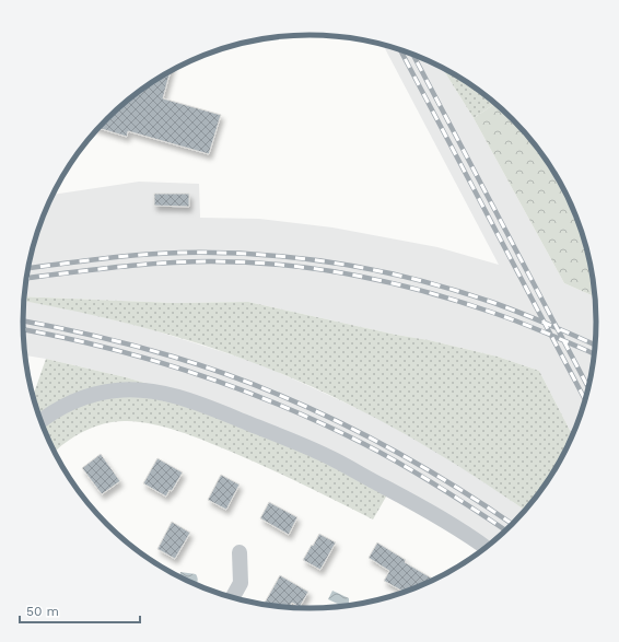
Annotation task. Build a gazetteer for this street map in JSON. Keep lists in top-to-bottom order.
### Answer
{
  "scale_bar": "50 m"
}
